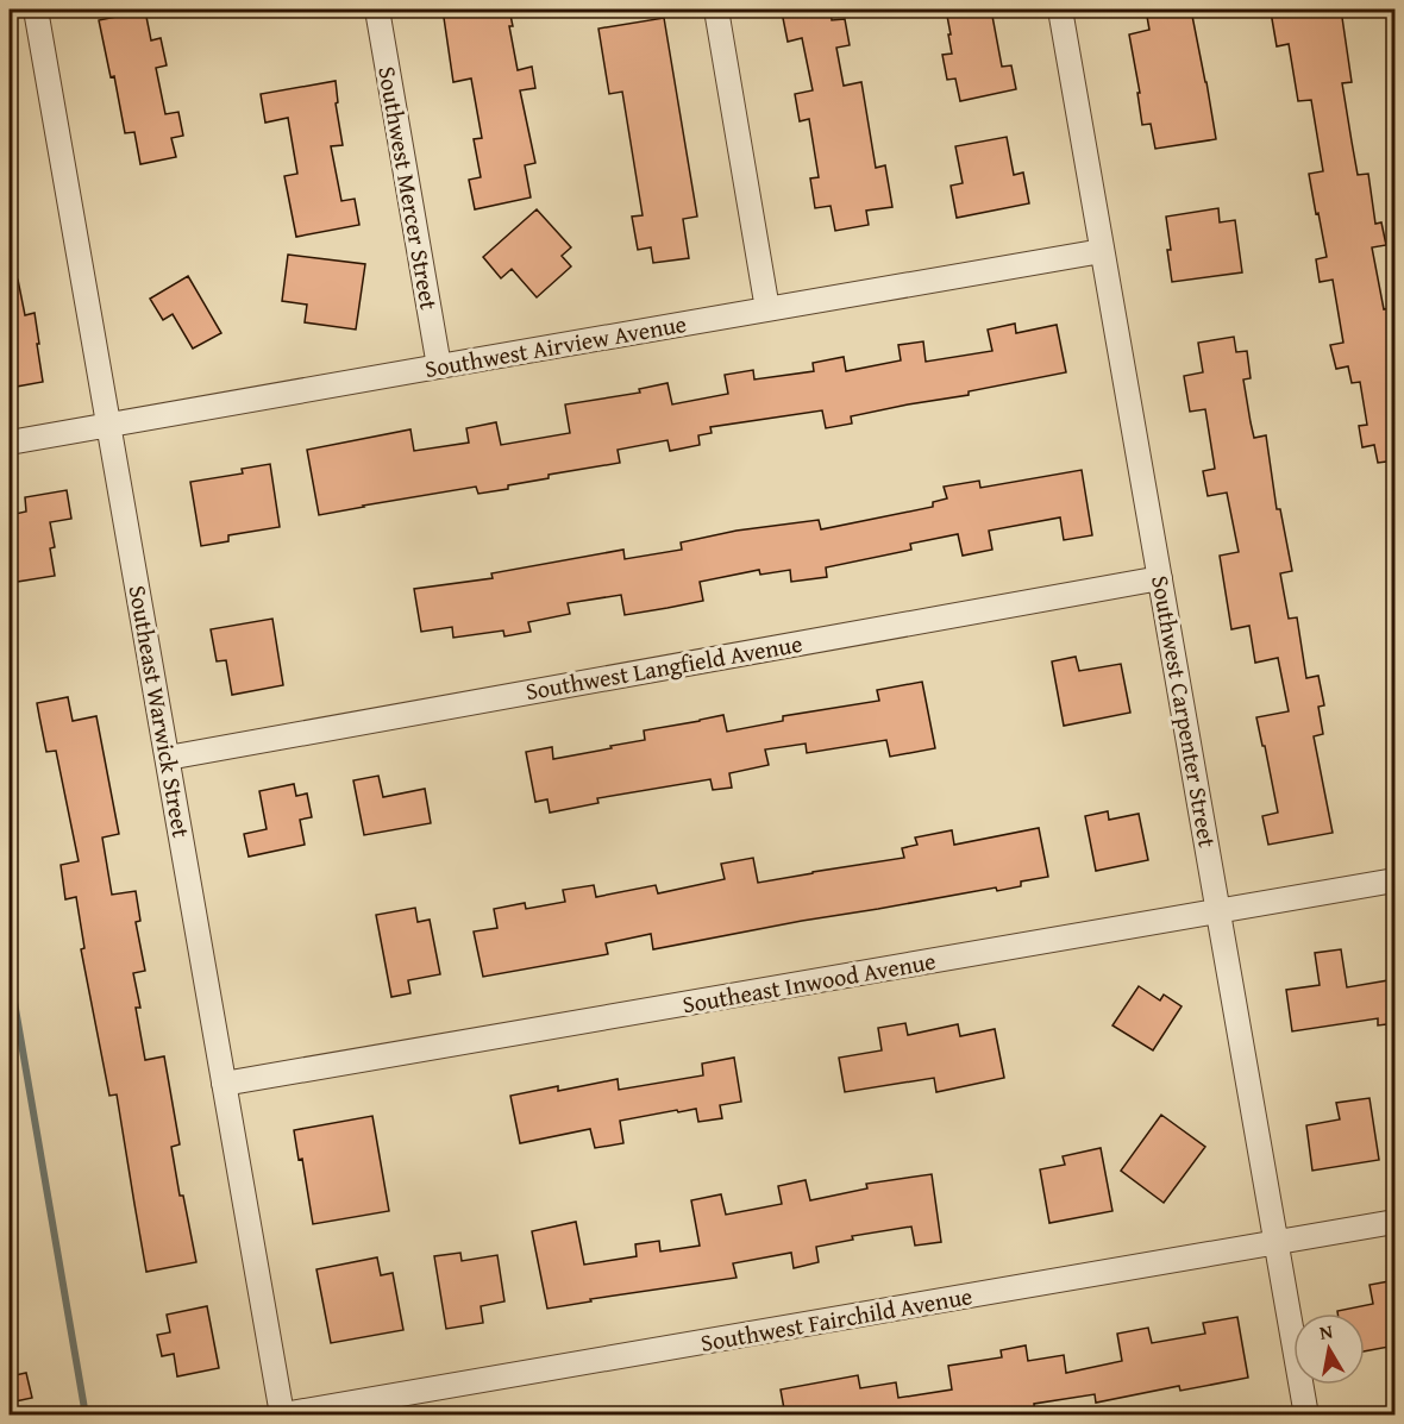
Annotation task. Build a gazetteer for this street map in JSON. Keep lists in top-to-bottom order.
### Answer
{
  "streets": {
    "street": [
      "Southwest Mercer Street",
      "Southwest Airview Avenue",
      "Southwest Langfield Avenue",
      "Southeast Warwick Street",
      "Southwest Carpenter Street",
      "Southeast Inwood Avenue",
      "Southwest Fairchild Avenue"
    ]
  },
  "crossings": [
    ["Southwest Mercer Street", "Southwest Airview Avenue"],
    ["Southwest Airview Avenue", "Southeast Warwick Street"],
    ["Southwest Airview Avenue", "Southwest Carpenter Street"],
    ["Southwest Langfield Avenue", "Southeast Warwick Street"],
    ["Southwest Langfield Avenue", "Southwest Carpenter Street"],
    ["Southeast Warwick Street", "Southeast Inwood Avenue"],
    ["Southeast Warwick Street", "Southwest Fairchild Avenue"],
    ["Southwest Carpenter Street", "Southeast Inwood Avenue"],
    ["Southwest Carpenter Street", "Southwest Fairchild Avenue"]
  ],
  "north": "top"
}
